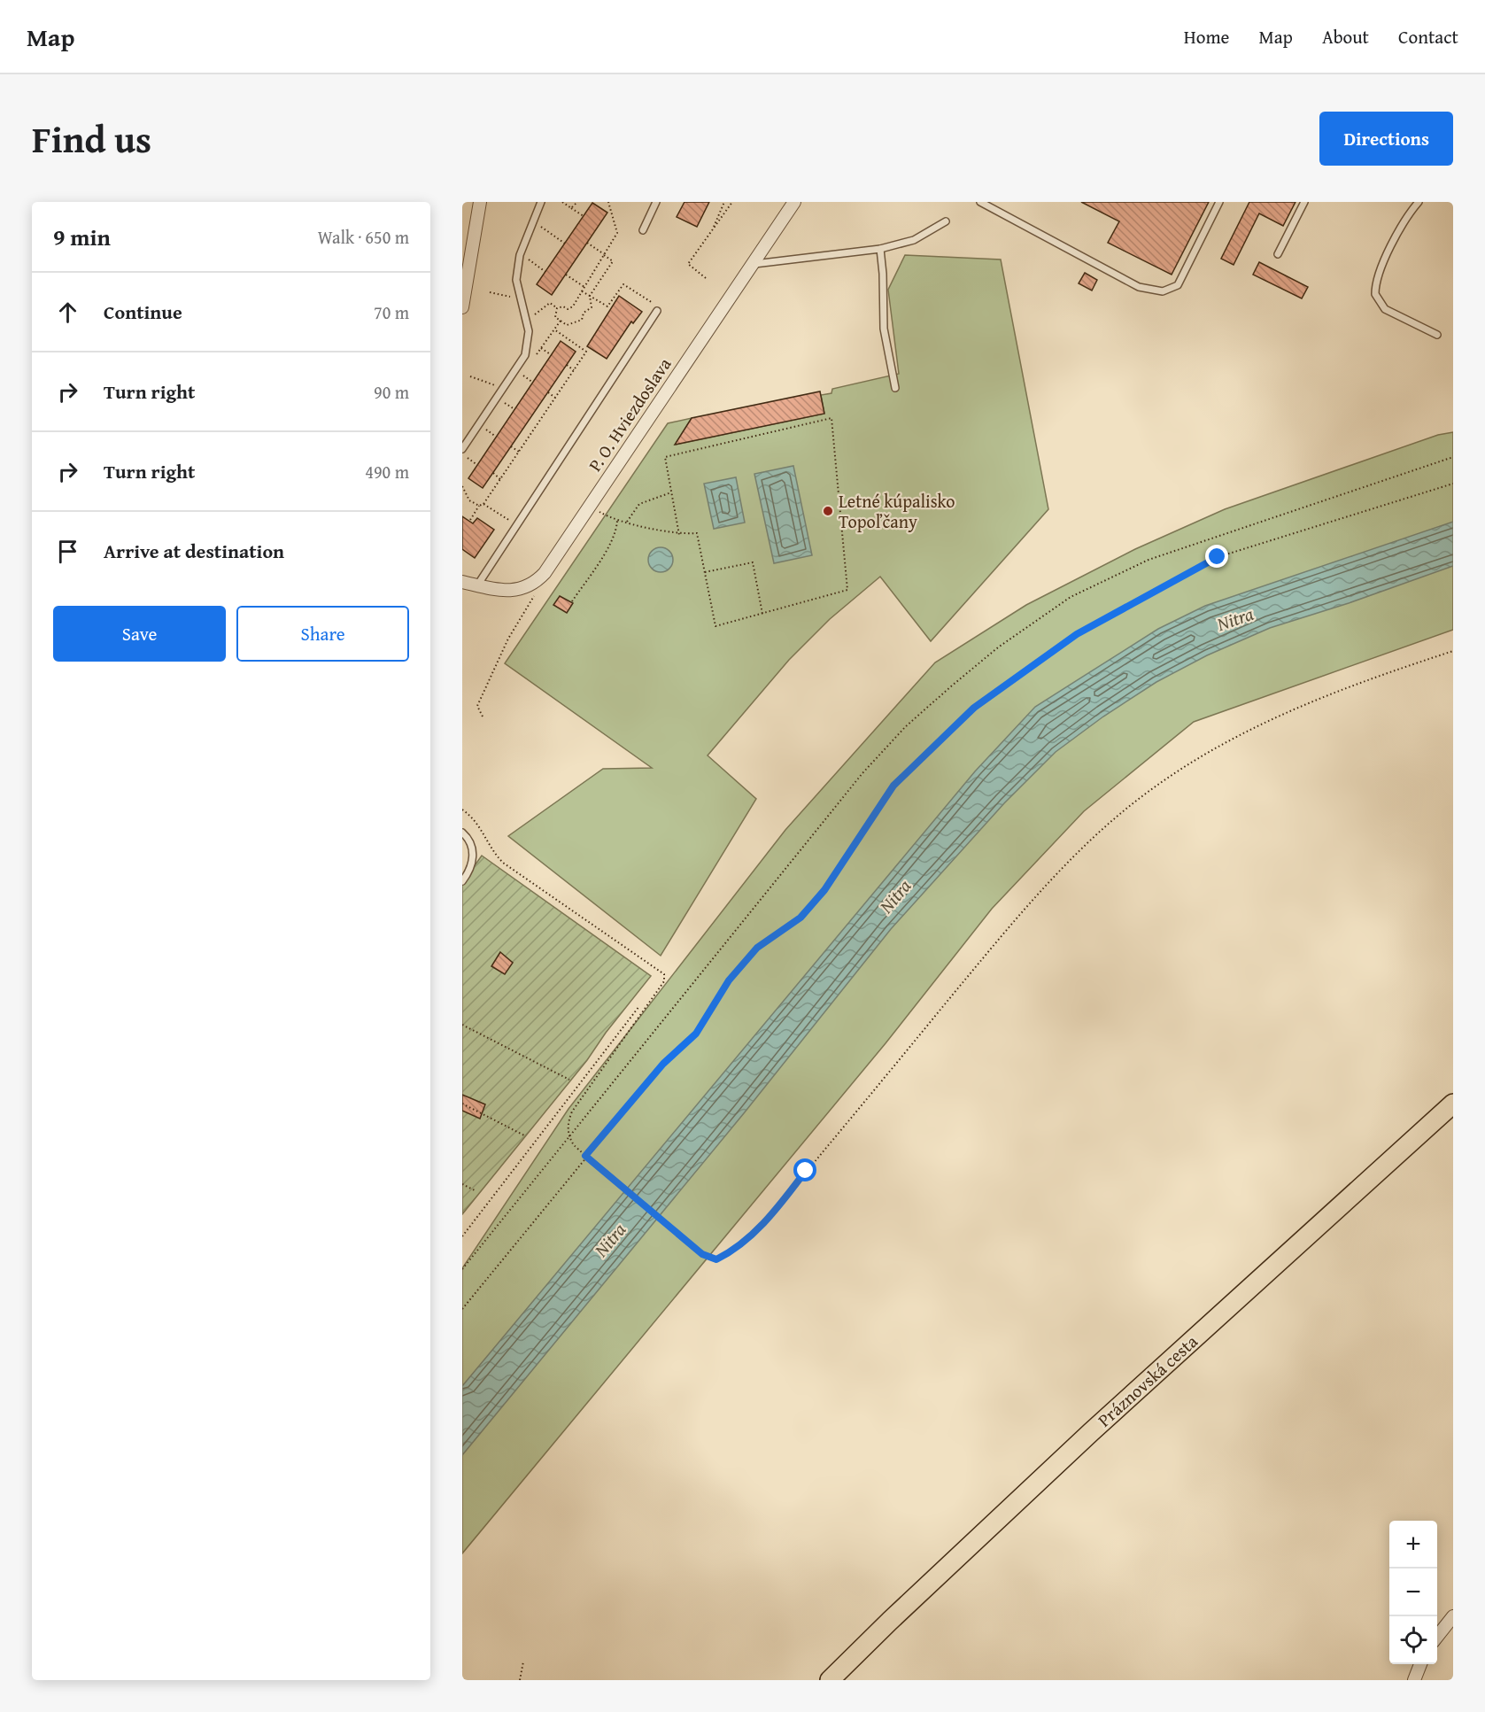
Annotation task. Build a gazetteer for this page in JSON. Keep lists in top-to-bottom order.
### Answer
{
  "streets": {
    "main road": ["Práznovská cesta"],
    "street": ["P. O. Hviezdoslava"]
  },
  "water": ["Nitra"],
  "places": ["Letné kúpalisko Topoľčany"],
  "page": {
    "header": "Map",
    "nav": [
      "Home",
      "Map",
      "About",
      "Contact"
    ],
    "title": "Find us",
    "buttons": [
      "Directions",
      ["Save", "Share"]
    ],
    "heading": ["9 min", "Walk · 650 m"],
    "list": [
      ["Continue", "70 m"],
      ["Turn right", "90 m"],
      ["Turn right", "490 m"],
      "Arrive at destination"
    ],
    "map_buttons": ["+", "−"]
  }
}
